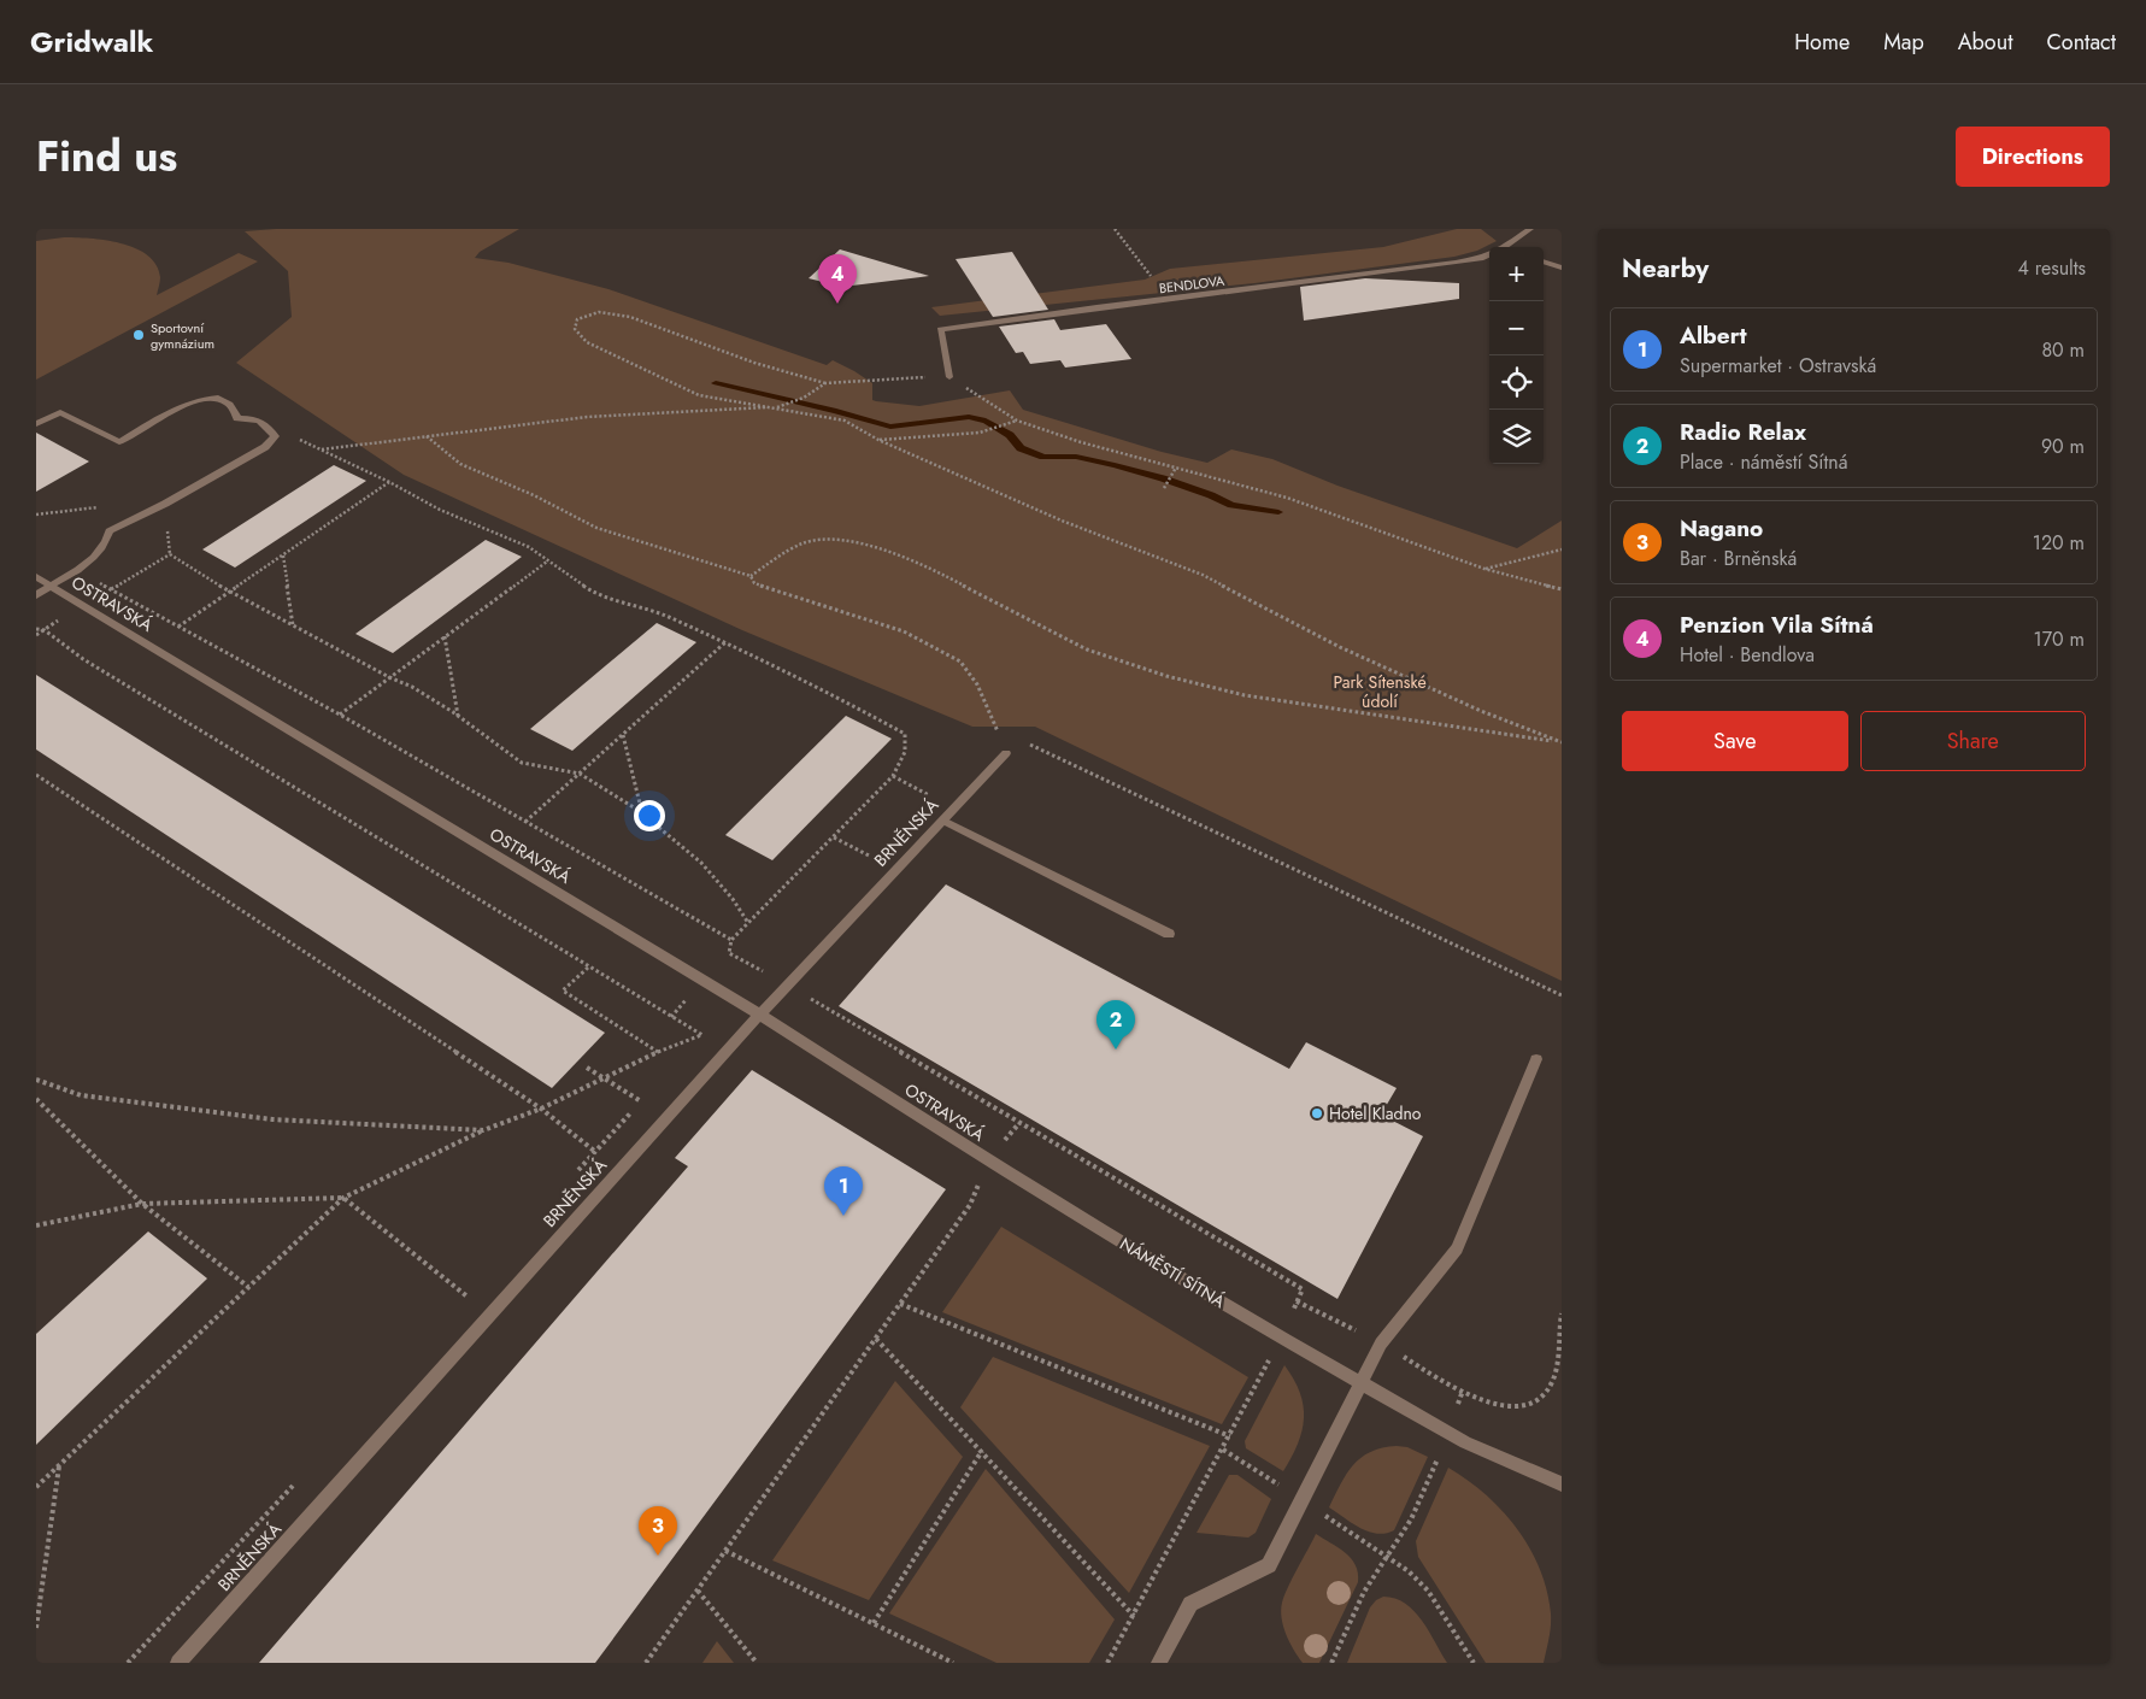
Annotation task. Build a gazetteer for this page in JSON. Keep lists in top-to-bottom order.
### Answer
{
  "streets": {
    "street": [
      "BENDLOVA",
      "OSTRAVSKÁ",
      "BRNĚNSKÁ",
      "NÁMĚSTÍ SÍTNÁ"
    ]
  },
  "crossings": [
    ["OSTRAVSKÁ", "BRNĚNSKÁ"],
    ["OSTRAVSKÁ", "NÁMĚSTÍ SÍTNÁ"]
  ],
  "parks": ["Park Sítenské údolí"],
  "places": ["Sportovní gymnázium", "Hotel Kladno"],
  "page": {
    "header": "Gridwalk",
    "nav": [
      "Home",
      "Map",
      "About",
      "Contact"
    ],
    "title": "Find us",
    "buttons": [
      "Directions",
      ["Save", "Share"]
    ],
    "heading": ["Nearby", "4 results"],
    "map_buttons": ["+", "−"],
    "pins": [
      "4",
      "2",
      "1",
      "3"
    ],
    "list": [
      {
        "mark": "1",
        "name": "Albert",
        "note": "Supermarket · Ostravská",
        "value": "80 m"
      },
      {
        "mark": "2",
        "name": "Radio Relax",
        "note": "Place · náměstí Sítná",
        "value": "90 m"
      },
      {
        "mark": "3",
        "name": "Nagano",
        "note": "Bar · Brněnská",
        "value": "120 m"
      },
      {
        "mark": "4",
        "name": "Penzion Vila Sítná",
        "note": "Hotel · Bendlova",
        "value": "170 m"
      }
    ]
  }
}
